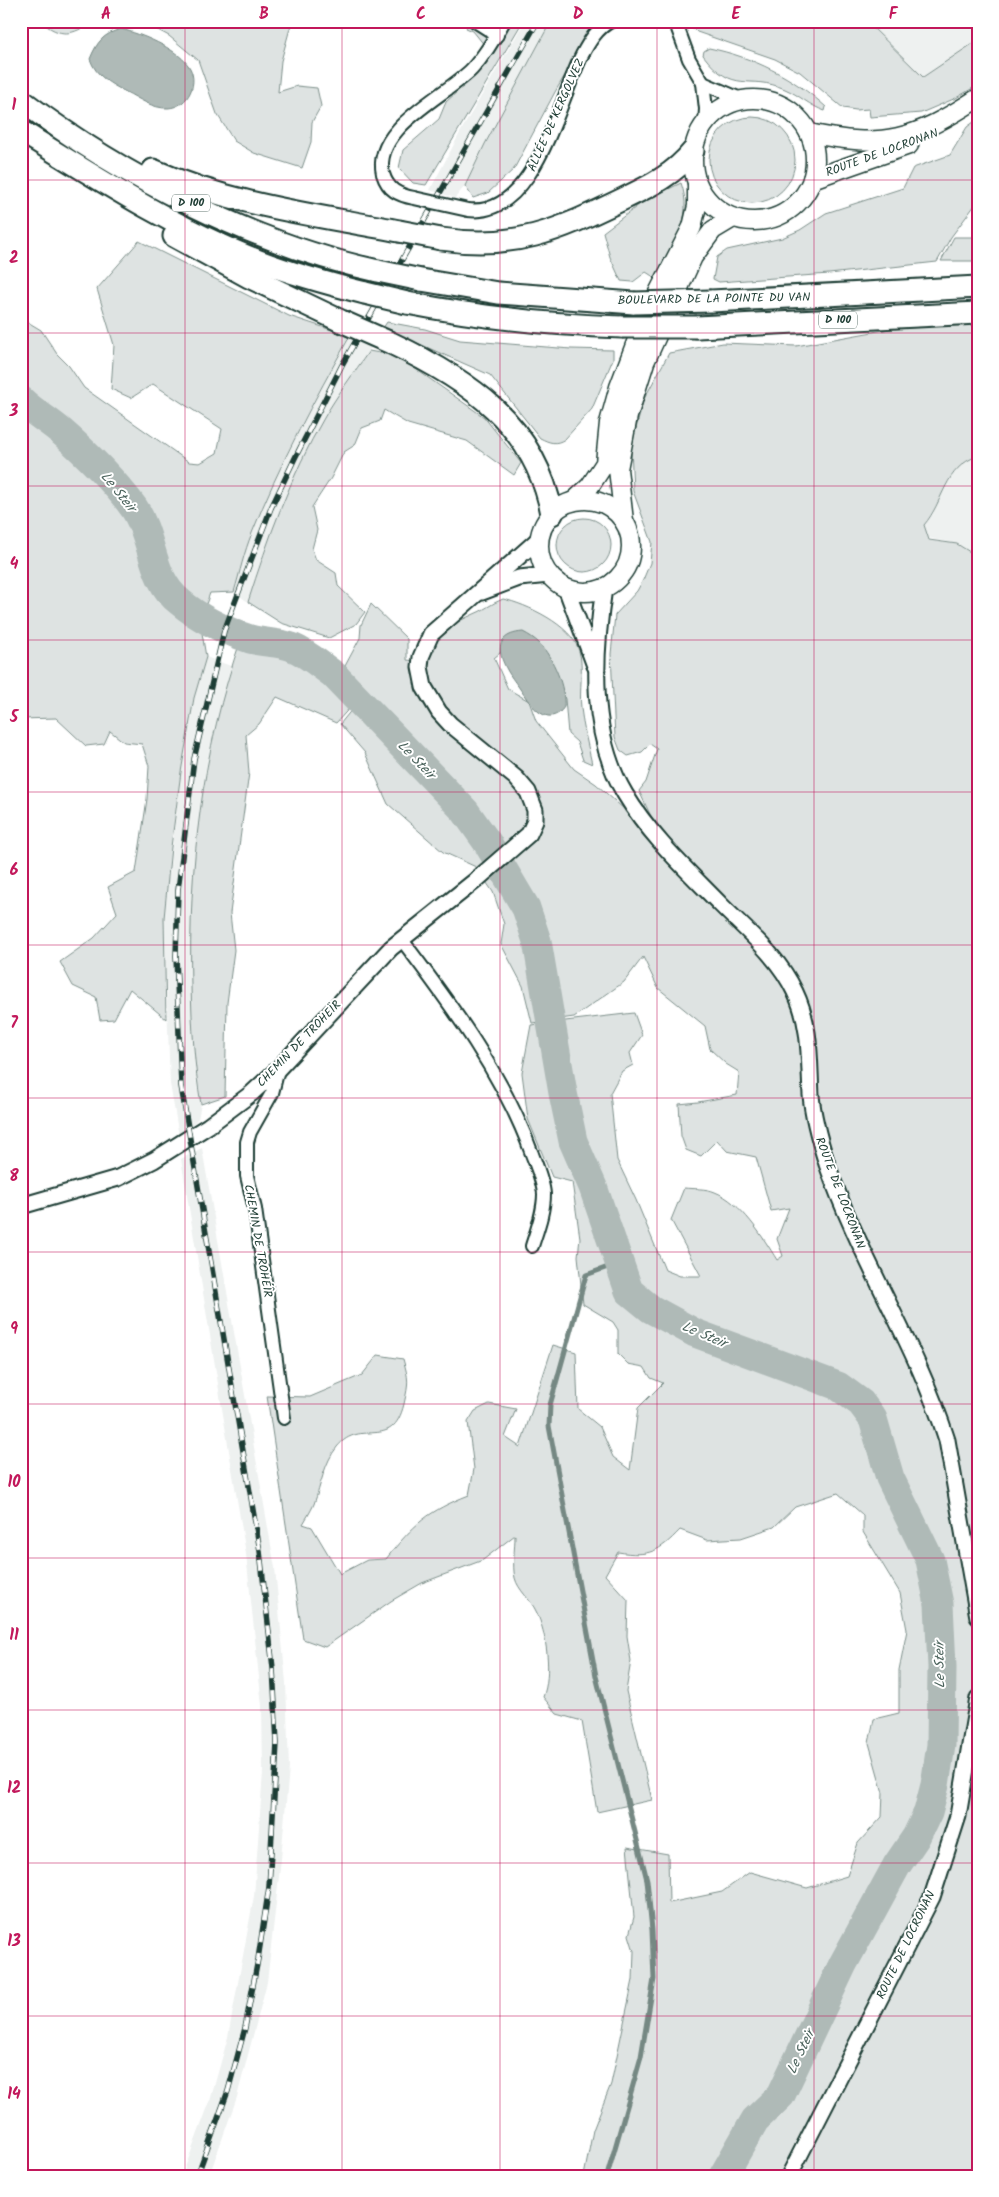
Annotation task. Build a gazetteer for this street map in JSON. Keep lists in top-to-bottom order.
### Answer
{
  "streets": {
    "highway": ["D 100", "BOULEVARD DE LA POINTE DU VAN"],
    "main road": ["ROUTE DE LOCRONAN"],
    "street": ["ALLÉE DE KERGOLVEZ", "CHEMIN DE TROHEÏR", "CHEMIN DE TROHÉÎR"]
  },
  "crossings": [
    ["ROUTE DE LOCRONAN", "D 100"],
    ["ROUTE DE LOCRONAN", "CHEMIN DE TROHEÏR"],
    ["D 100", "BOULEVARD DE LA POINTE DU VAN"],
    ["D 100", "CHEMIN DE TROHEÏR"],
    ["CHEMIN DE TROHEÏR", "CHEMIN DE TROHÉÎR"]
  ],
  "water": ["Le Steir"],
  "grid": {
    "columns": [
      "A",
      "B",
      "C",
      "D",
      "E",
      "F"
    ],
    "rows": [
      "1",
      "2",
      "3",
      "4",
      "5",
      "6",
      "7",
      "8",
      "9",
      "10",
      "11",
      "12",
      "13",
      "14"
    ]
  }
}
